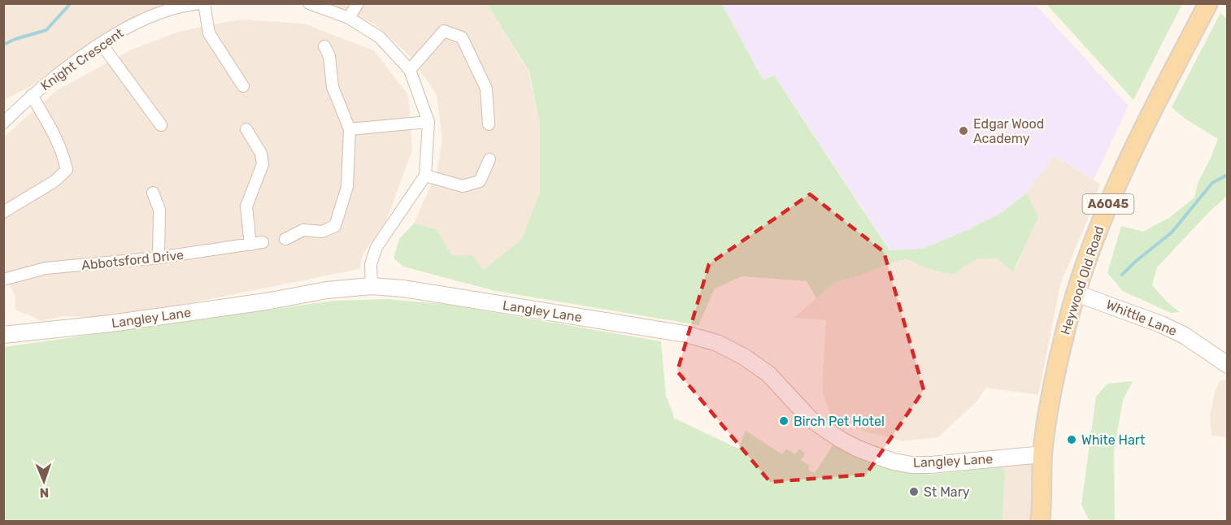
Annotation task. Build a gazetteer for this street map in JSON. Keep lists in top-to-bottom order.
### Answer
{
  "streets": {
    "main road": ["A6045", "Heywood Old Road"],
    "street": [
      "Knight Crescent",
      "Abbotsford Drive",
      "Langley Lane",
      "Whittle Lane"
    ]
  },
  "crossings": [
    ["Heywood Old Road", "Langley Lane"],
    ["Heywood Old Road", "Whittle Lane"]
  ],
  "places": [
    "Edgar Wood Academy",
    "Birch Pet Hotel",
    "White Hart",
    "St Mary"
  ],
  "north": "bottom"
}
